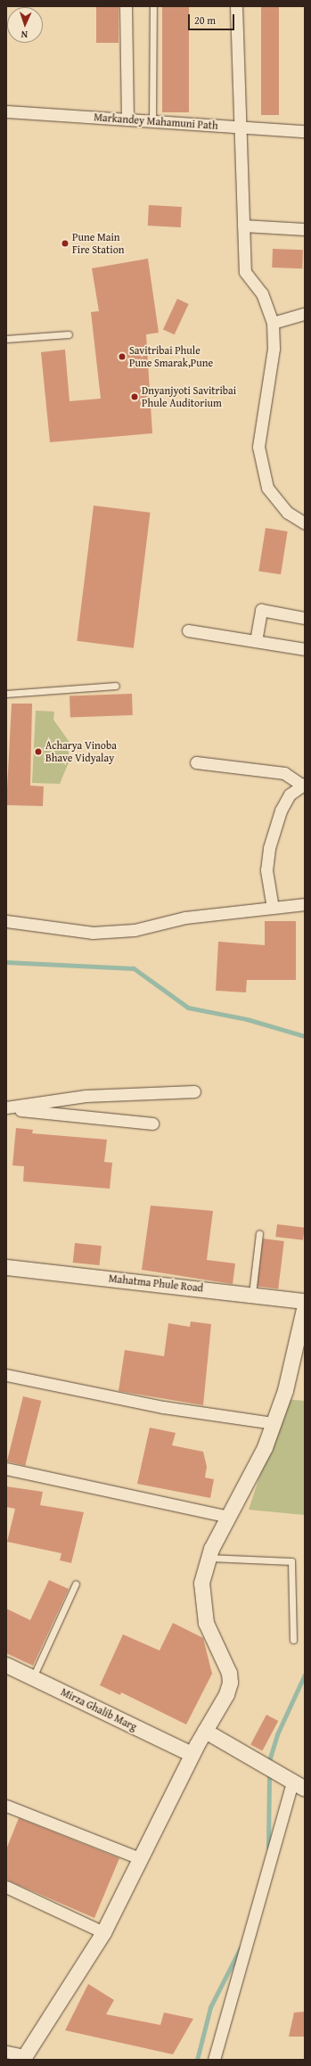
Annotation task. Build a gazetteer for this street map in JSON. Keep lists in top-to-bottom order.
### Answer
{
  "streets": {
    "street": ["Markandey Mahamuni Path", "Mahatma Phule Road", "Mirza Ghalib Marg"]
  },
  "places": [
    "Pune Main Fire Station",
    "Savitribai Phule Pune Smarak,Pune",
    "Dnyanjyoti Savitribai Phule Auditorium",
    "Acharya Vinoba Bhave Vidyalay"
  ],
  "scale_bar": "20 m",
  "north": "bottom"
}
